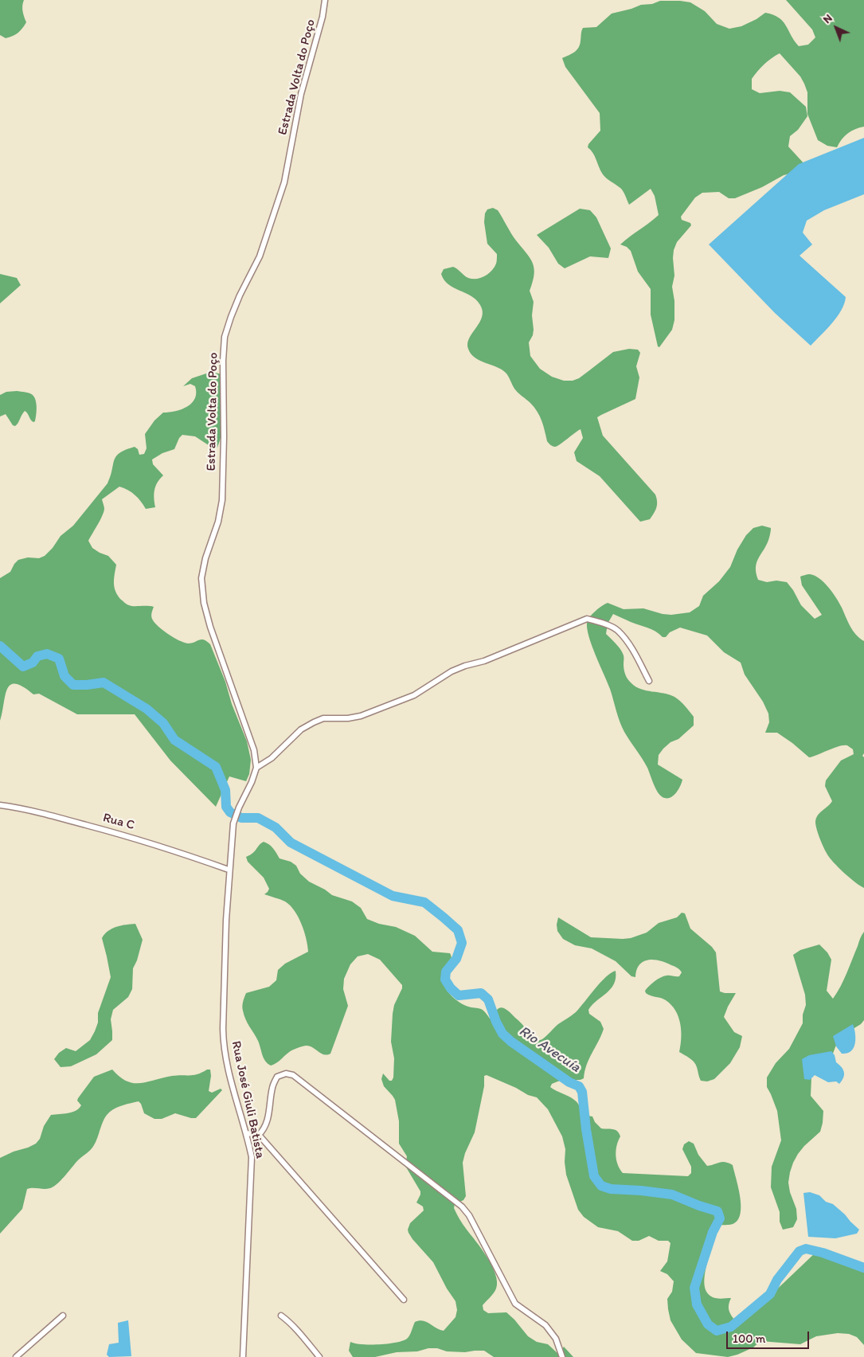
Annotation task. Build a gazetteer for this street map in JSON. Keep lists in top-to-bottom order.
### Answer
{
  "streets": {
    "street": ["Estrada Volta do Poço", "Rua C", "Rua José Giuli Batista"]
  },
  "crossings": [
    ["Estrada Volta do Poço", "Rua José Giuli Batista"],
    ["Rua C", "Rua José Giuli Batista"]
  ],
  "water": ["Rio Avecuía"],
  "scale_bar": "100 m",
  "north": "top left"
}
